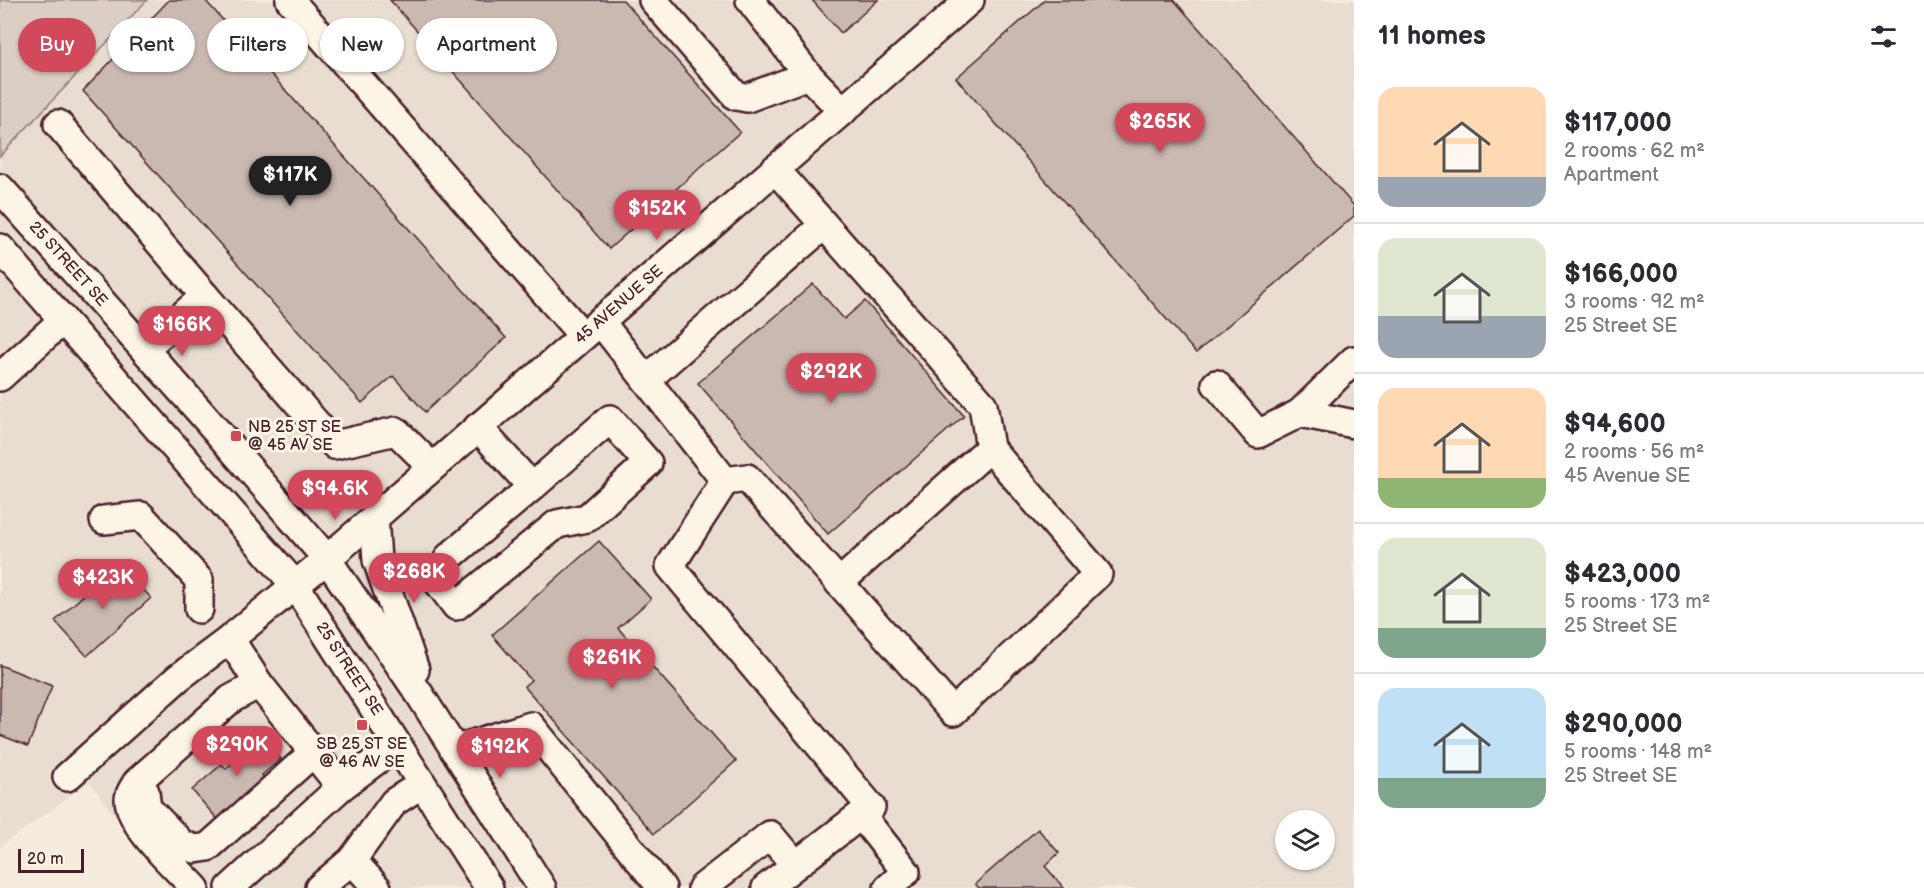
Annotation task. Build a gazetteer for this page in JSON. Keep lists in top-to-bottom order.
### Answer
{
  "streets": {
    "street": ["25 STREET SE", "45 AVENUE SE"]
  },
  "crossings": [
    ["25 STREET SE", "45 AVENUE SE"]
  ],
  "places": {
    "transit": ["NB 25 ST SE @ 45 AV SE", "SB 25 ST SE @ 46 AV SE"]
  },
  "scale_bar": "20 m",
  "page": {
    "heading": "11 homes",
    "chip": [
      "Buy",
      "Rent",
      "Filters",
      "New",
      "Apartment"
    ],
    "list": [
      {
        "name": "$117,000",
        "note": "2 rooms · 62 m² · Apartment"
      },
      {
        "name": "$166,000",
        "note": "3 rooms · 92 m² · 25 Street SE"
      },
      {
        "name": "$94,600",
        "note": "2 rooms · 56 m² · 45 Avenue SE"
      },
      {
        "name": "$423,000",
        "note": "5 rooms · 173 m² · 25 Street SE"
      },
      {
        "name": "$290,000",
        "note": "5 rooms · 148 m² · 25 Street SE"
      }
    ],
    "price": [
      "$265K",
      "$117K",
      "$152K",
      "$166K",
      "$292K",
      "$94.6K",
      "$268K",
      "$423K",
      "$261K",
      "$290K",
      "$192K"
    ],
    "scale": "20 m"
  }
}
